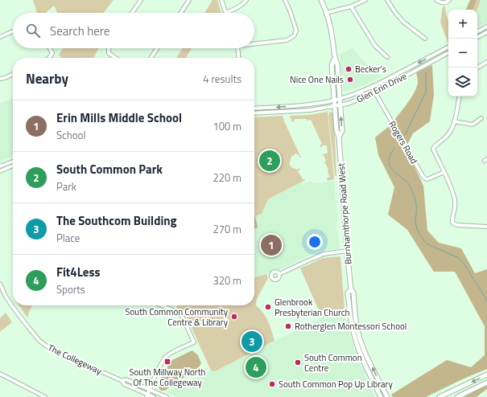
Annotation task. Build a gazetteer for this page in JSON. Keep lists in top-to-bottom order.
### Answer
{
  "streets": {
    "main road": ["Burnhamthorpe Road West"],
    "street": ["Glen Erin Drive", "Rogers Road", "The Collegeway"]
  },
  "crossings": [
    ["Glen Erin Drive", "Rogers Road"],
    ["Glen Erin Drive", "Burnhamthorpe Road West"]
  ],
  "places": {
    "other": [
      "Becker's",
      "Nice One Nails",
      "Glenbrook Presbyterian Church",
      "South Common Community Centre & Library",
      "Rotherglen Montessori School",
      "South Common Centre",
      "South Common Pop Up Library"
    ],
    "transit": ["South Millway North Of The Collegeway"]
  },
  "page": {
    "map_buttons": ["+", "−"],
    "search": "Search here",
    "heading": ["Nearby", "4 results"],
    "list": [
      {
        "mark": "1",
        "name": "Erin Mills Middle School",
        "note": "School",
        "value": "100 m"
      },
      {
        "mark": "2",
        "name": "South Common Park",
        "note": "Park",
        "value": "220 m"
      },
      {
        "mark": "3",
        "name": "The Southcom Building",
        "note": "Place",
        "value": "270 m"
      },
      {
        "mark": "4",
        "name": "Fit4Less",
        "note": "Sports",
        "value": "320 m"
      }
    ],
    "pins": [
      "2",
      "1",
      "3",
      "4"
    ]
  }
}
